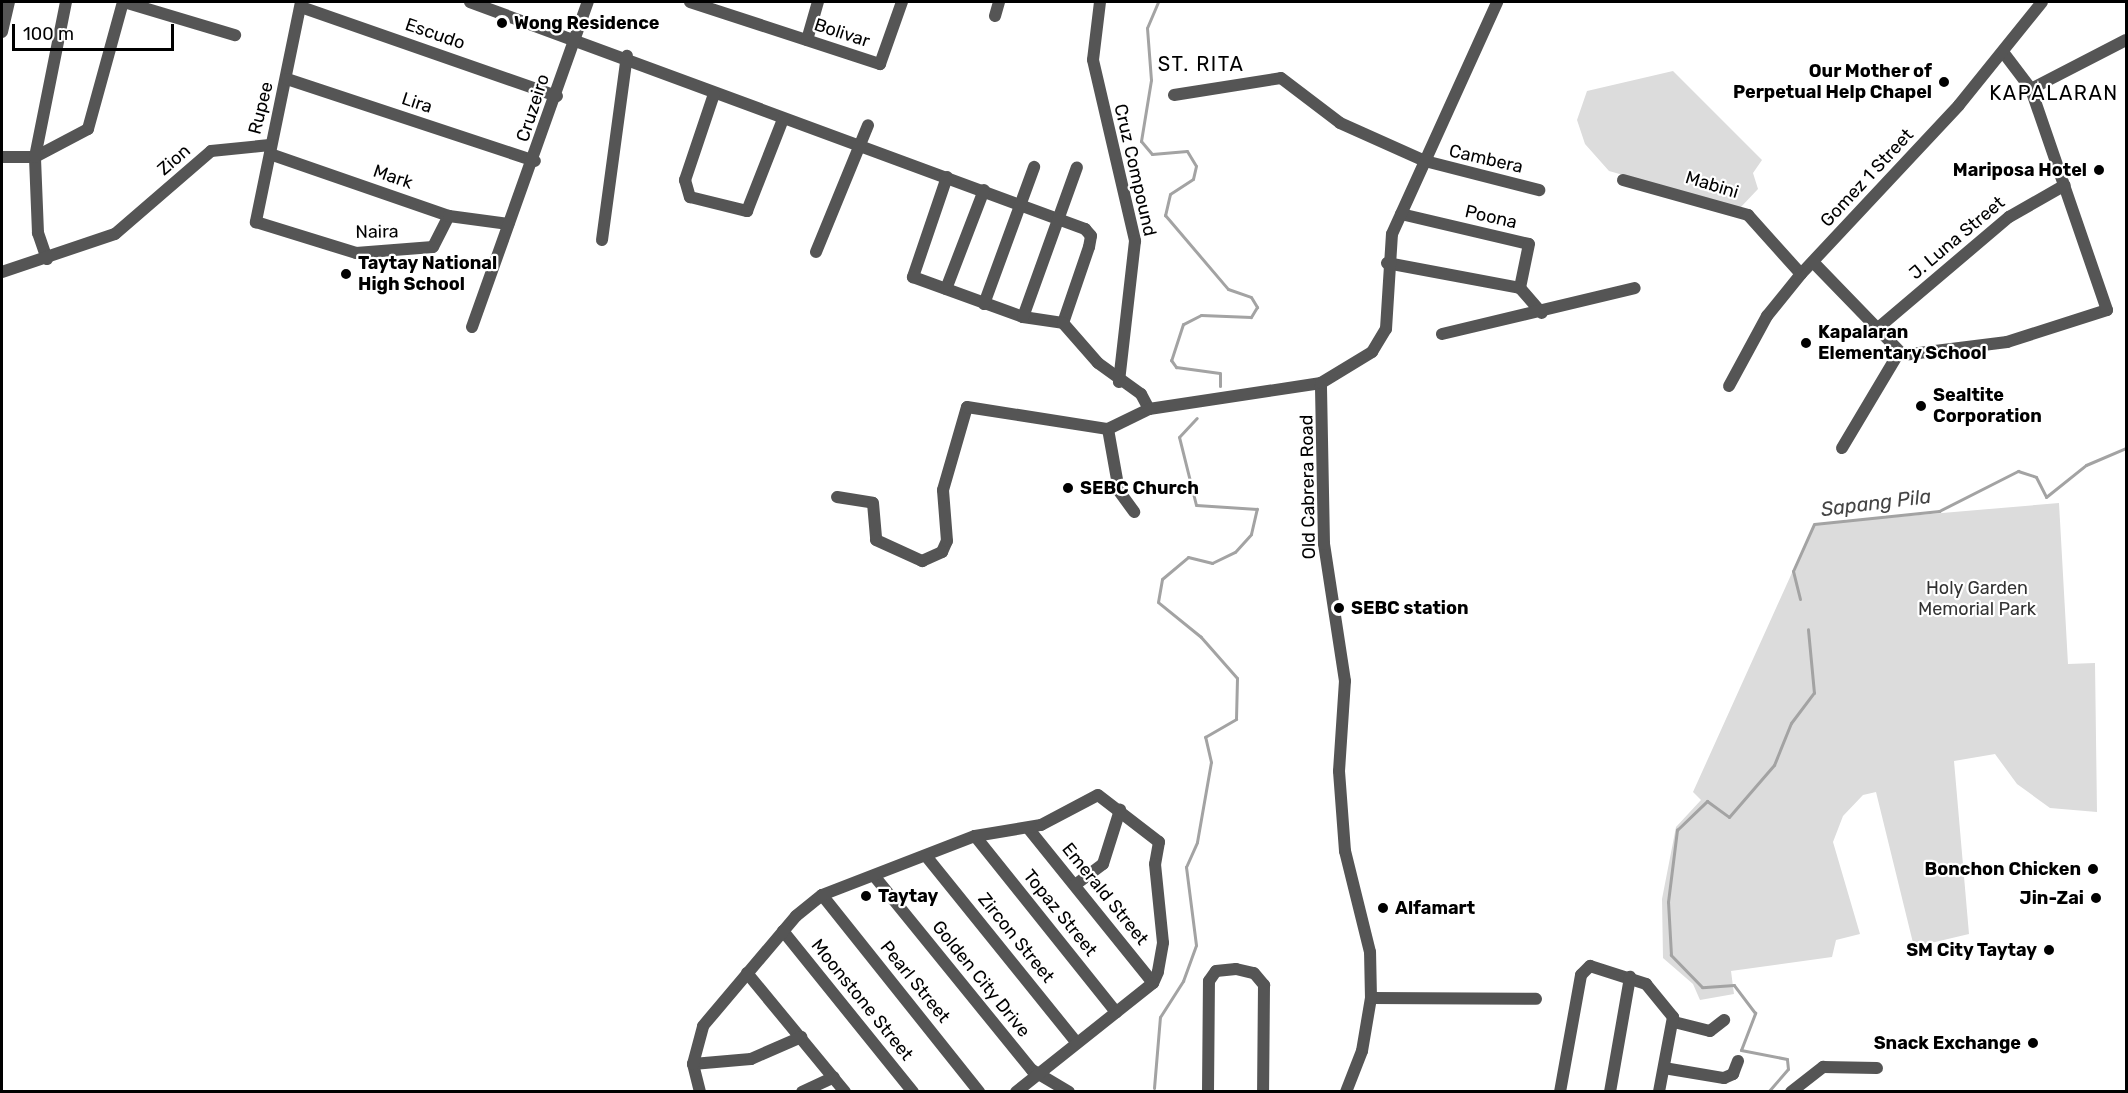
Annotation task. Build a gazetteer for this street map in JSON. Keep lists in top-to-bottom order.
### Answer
{
  "streets": {
    "street": [
      "Bolivar",
      "Escudo",
      "Lira",
      "Rupee",
      "Cruzeiro",
      "Cambera",
      "Zion",
      "Cruz Compound",
      "Mark",
      "Gomez 1 Street",
      "Mabini",
      "Poona",
      "Naira",
      "J. Luna Street",
      "Old Cabrera Road",
      "Emerald Street",
      "Topaz Street",
      "Zircon Street",
      "Golden City Drive",
      "Pearl Street",
      "Moonstone Street"
    ]
  },
  "crossings": [
    ["Escudo", "Rupee"],
    ["Escudo", "Cruzeiro"],
    ["Lira", "Rupee"],
    ["Lira", "Cruzeiro"],
    ["Rupee", "Zion"],
    ["Rupee", "Mark"],
    ["Rupee", "Naira"],
    ["Cruzeiro", "Mark"],
    ["Zion", "Mark"],
    ["Mark", "Naira"],
    ["Gomez 1 Street", "Mabini"]
  ],
  "districts": ["ST. RITA", "KAPALARAN"],
  "water": ["Sapang Pila"],
  "parks": ["Holy Garden Memorial Park"],
  "places": [
    "Wong Residence",
    "Our Mother of Perpetual Help Chapel",
    "Mariposa Hotel",
    "Taytay National High School",
    "Kapalaran Elementary School",
    "Sealtite Corporation",
    "SEBC Church",
    "SEBC station",
    "Bonchon Chicken",
    "Taytay",
    "Jin-Zai",
    "Alfamart",
    "SM City Taytay",
    "Snack Exchange"
  ],
  "scale_bar": "100 m"
}
